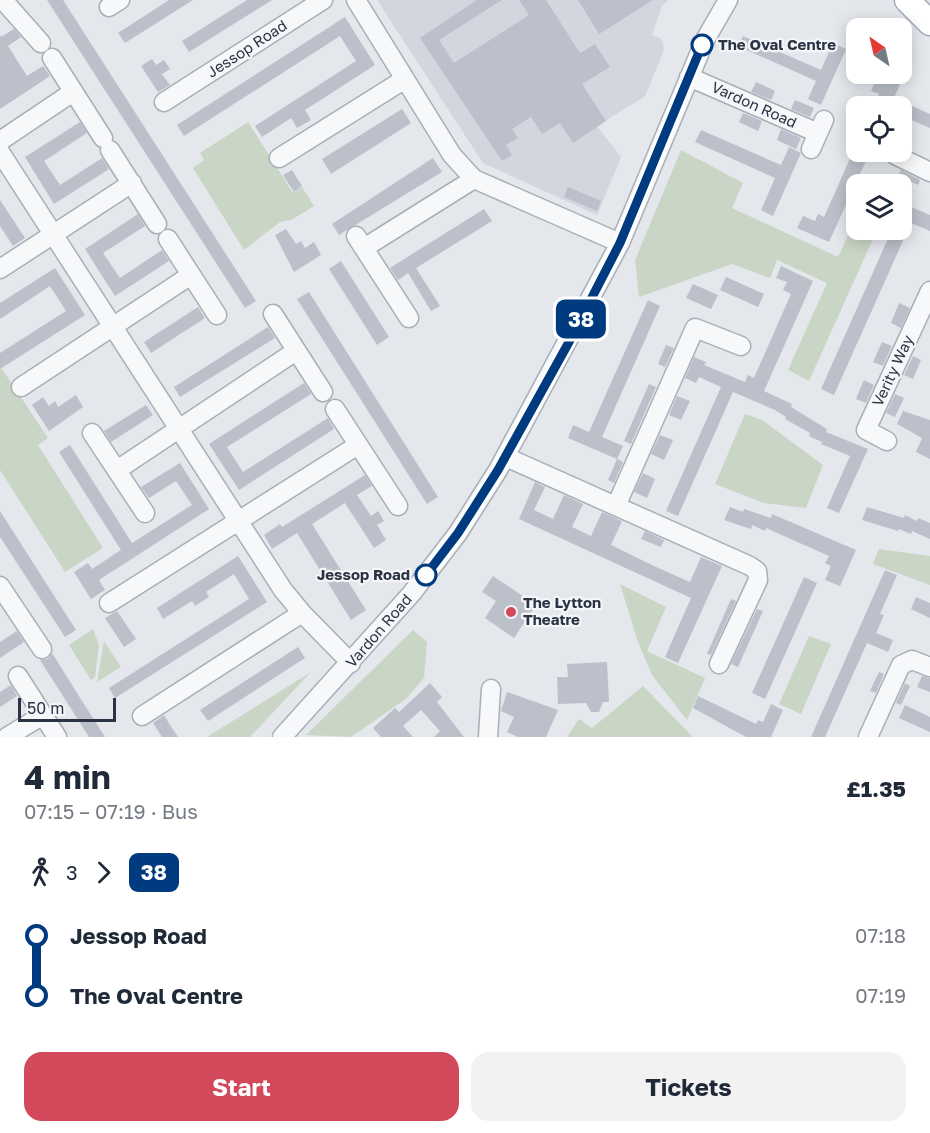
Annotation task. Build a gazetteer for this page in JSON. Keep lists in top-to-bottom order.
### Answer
{
  "streets": {
    "street": ["Jessop Road", "Vardon Road", "Verity Way"]
  },
  "places": ["The Oval Centre", "Jessop Road", "The Lytton Theatre"],
  "lines": ["bus line 38"],
  "scale_bar": "50 m",
  "north": "top left",
  "page": {
    "on_map": "38",
    "scale": "50 m",
    "heading": ["4 min", "07:15 – 07:19 · Bus", "£1.35"],
    "legs": ["3", "38"],
    "list": [
      {
        "name": "Jessop Road",
        "value": "07:18"
      },
      {
        "name": "The Oval Centre",
        "value": "07:19"
      }
    ],
    "buttons": ["Start", "Tickets"]
  }
}
